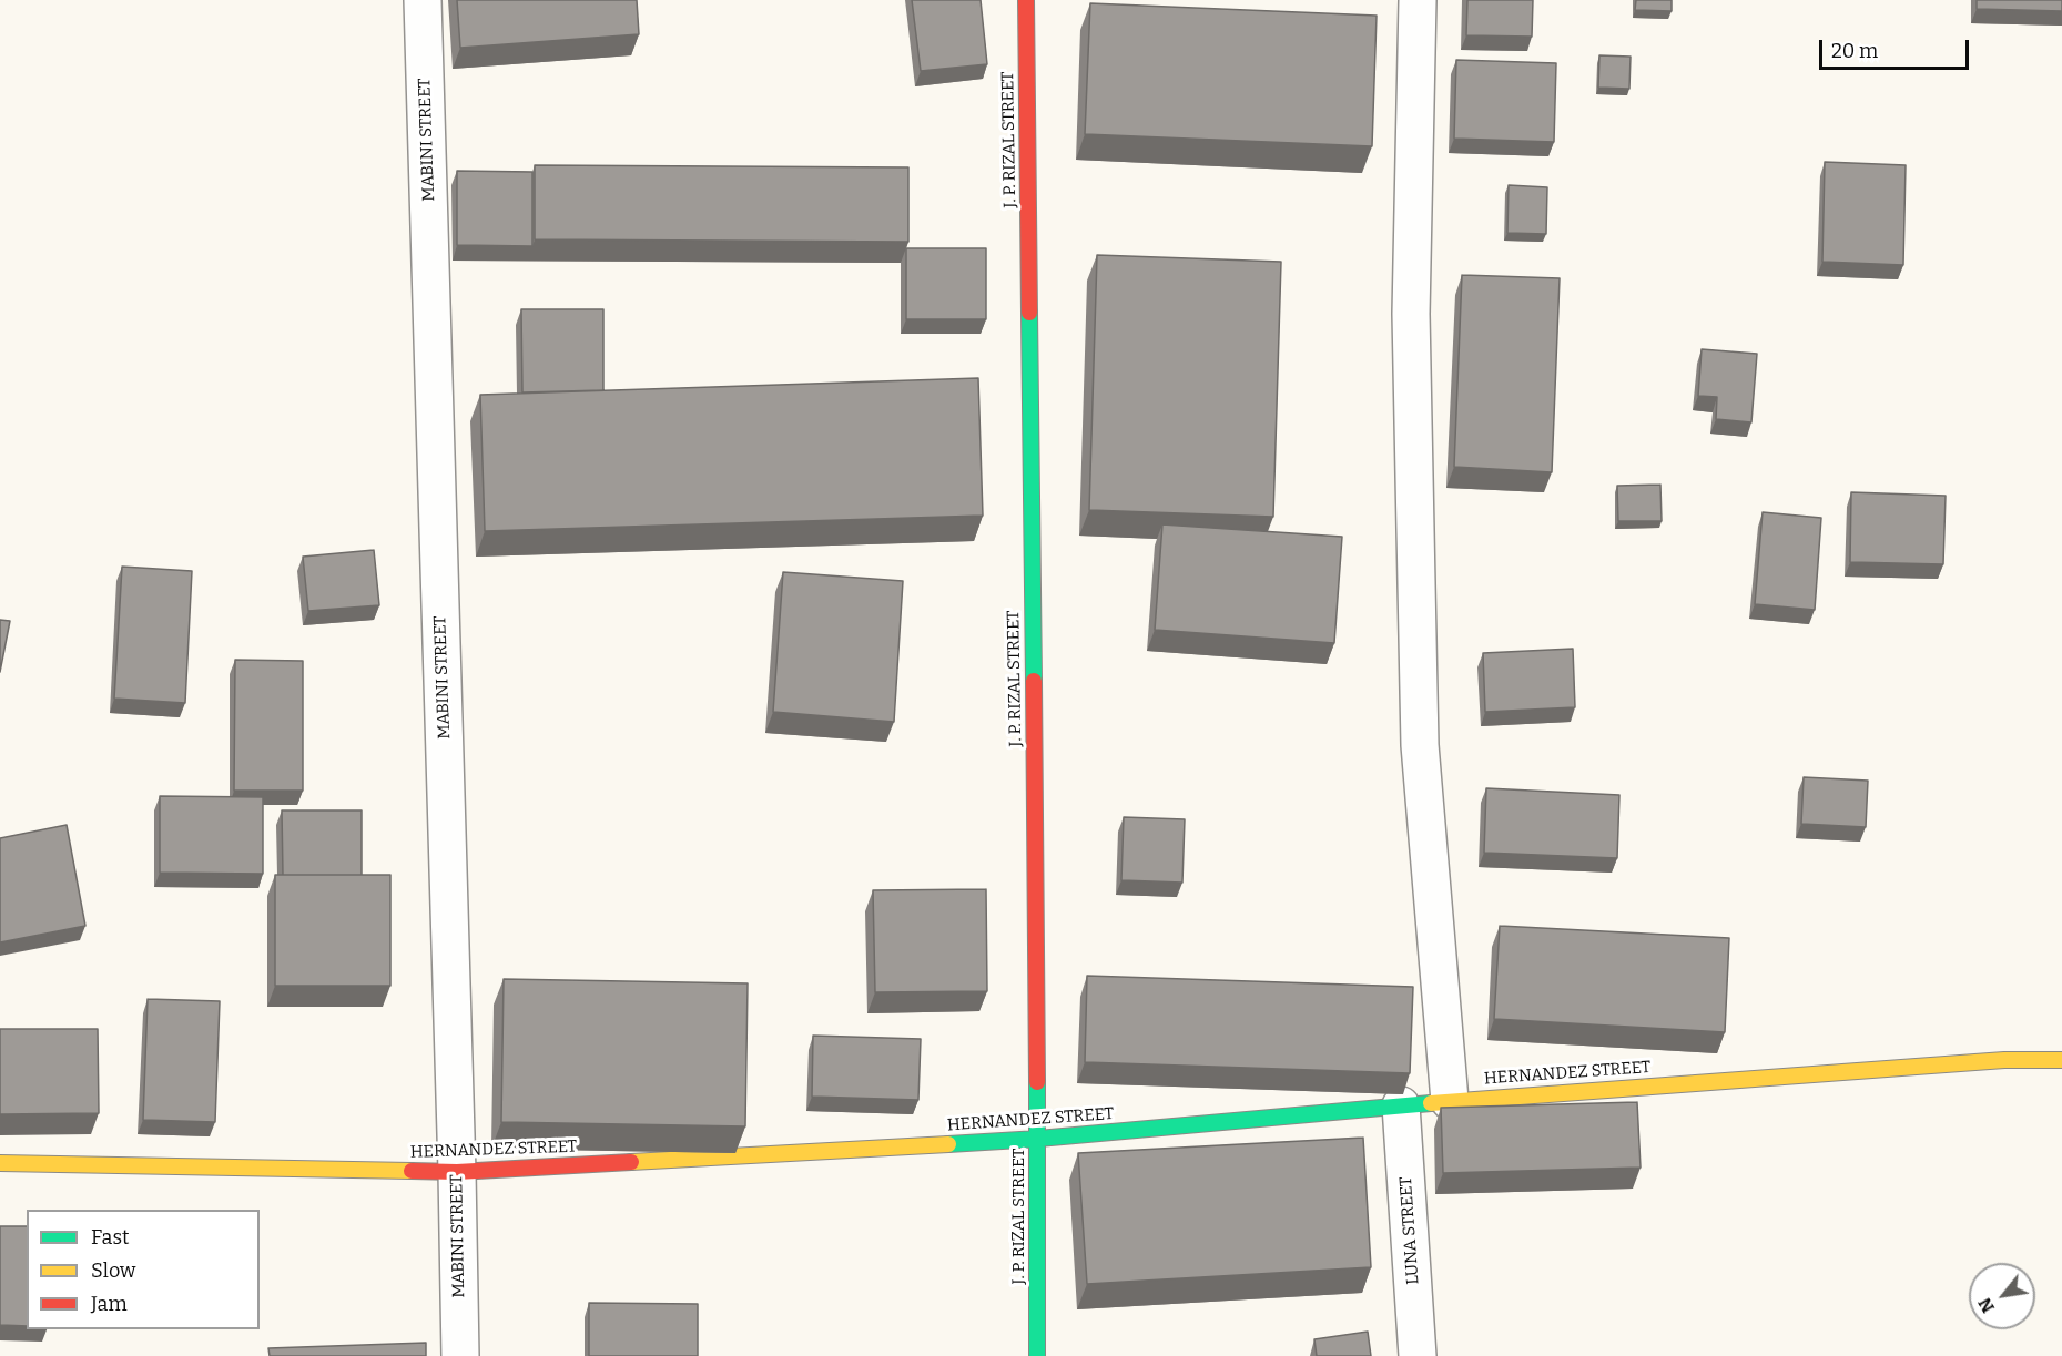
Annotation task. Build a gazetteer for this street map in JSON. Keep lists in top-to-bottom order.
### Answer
{
  "streets": {
    "street": [
      "MABINI STREET",
      "J. P. RIZAL STREET",
      "HERNANDEZ STREET",
      "LUNA STREET"
    ]
  },
  "crossings": [
    ["MABINI STREET", "HERNANDEZ STREET"],
    ["J. P. RIZAL STREET", "HERNANDEZ STREET"],
    ["HERNANDEZ STREET", "LUNA STREET"]
  ],
  "legend": ["Fast", "Slow", "Jam"],
  "scale_bar": "20 m",
  "north": "bottom left"
}
